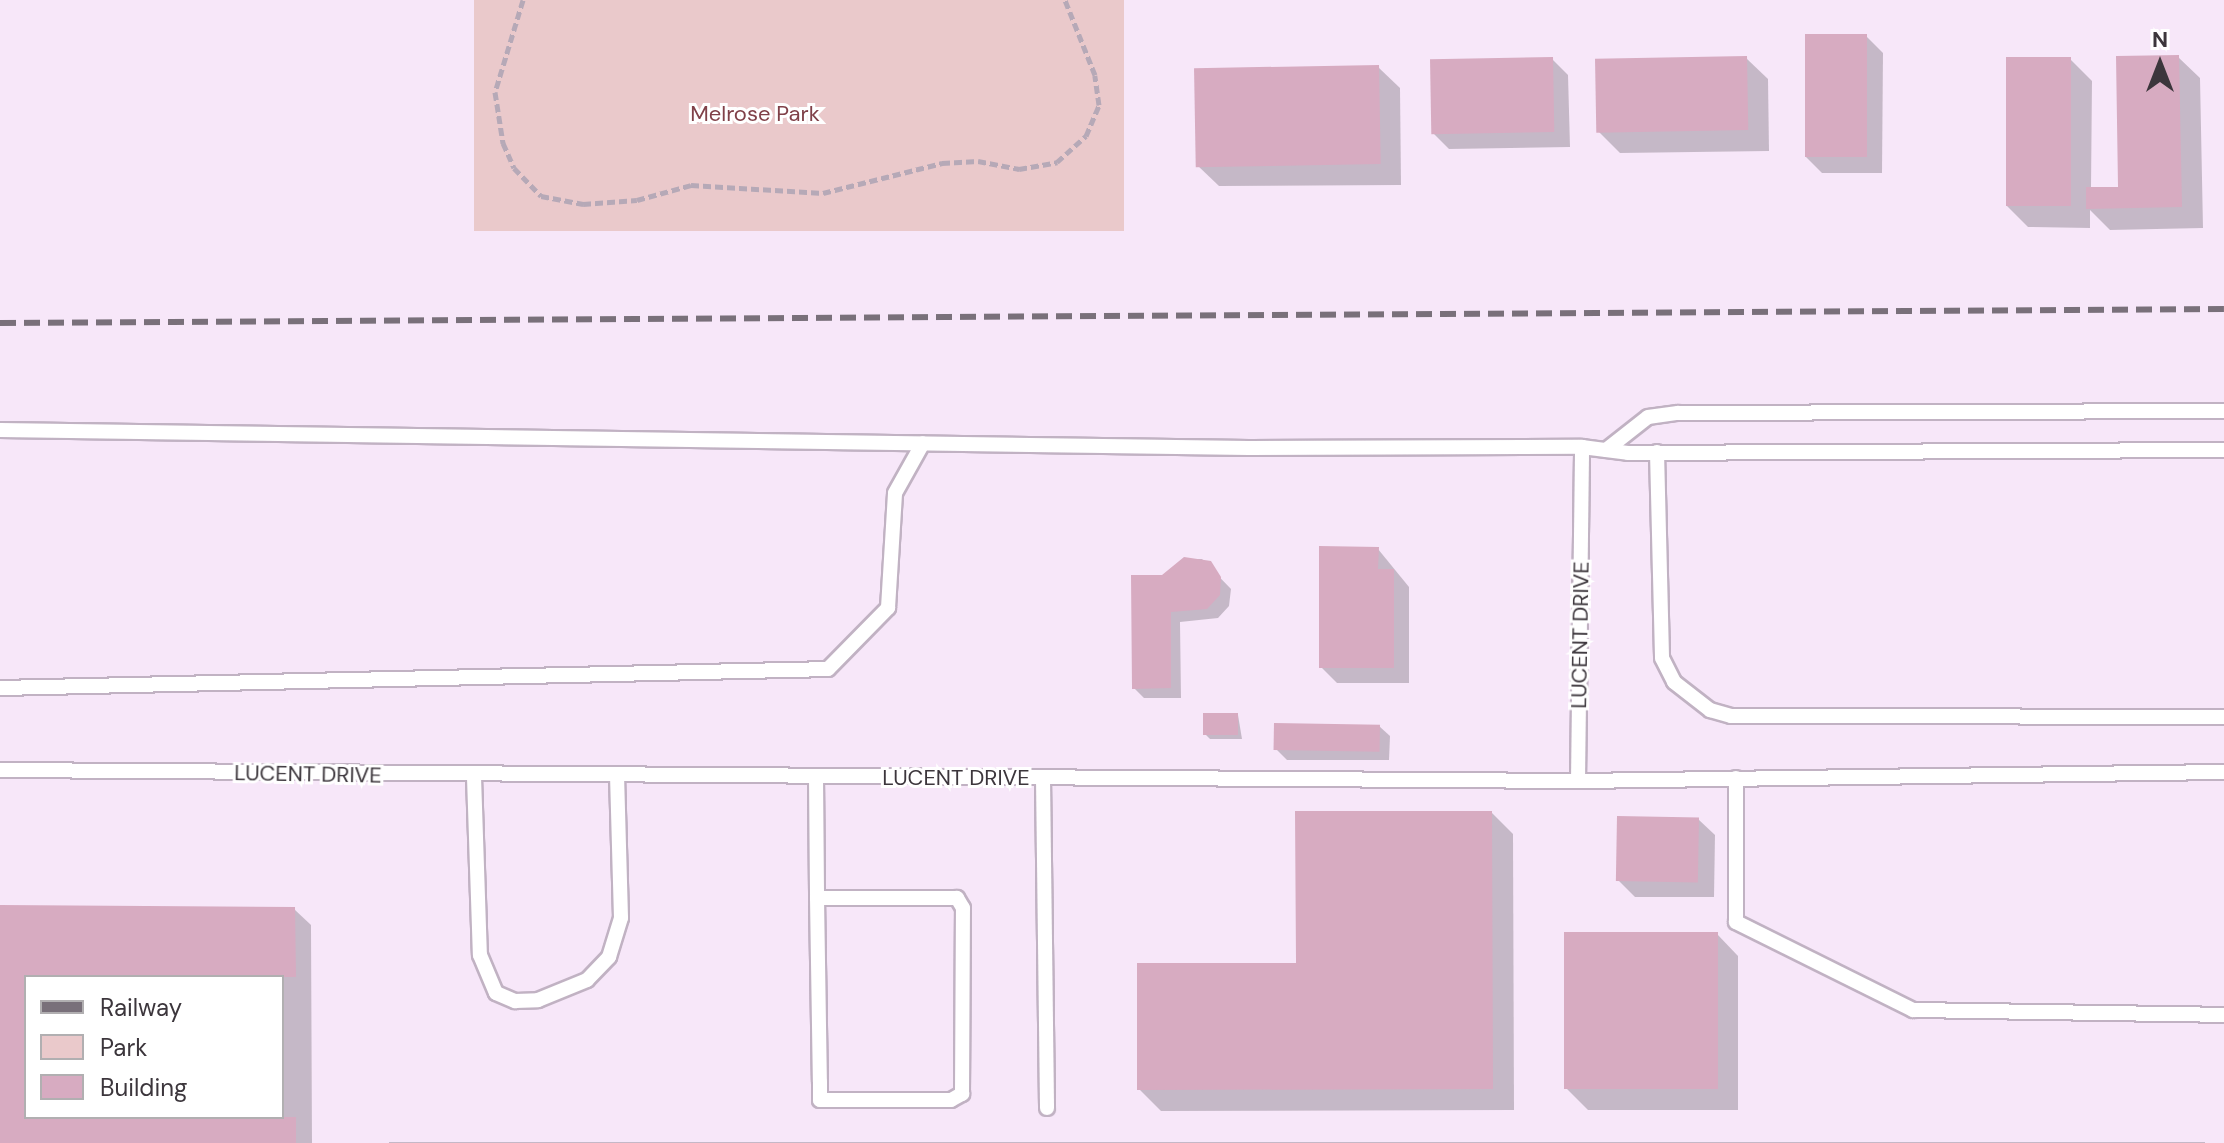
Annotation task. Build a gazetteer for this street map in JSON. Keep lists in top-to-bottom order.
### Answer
{
  "streets": {
    "lane": ["LUCENT DRIVE"]
  },
  "parks": ["Melrose Park"],
  "legend": ["Railway", "Park", "Building"],
  "north": "top"
}
